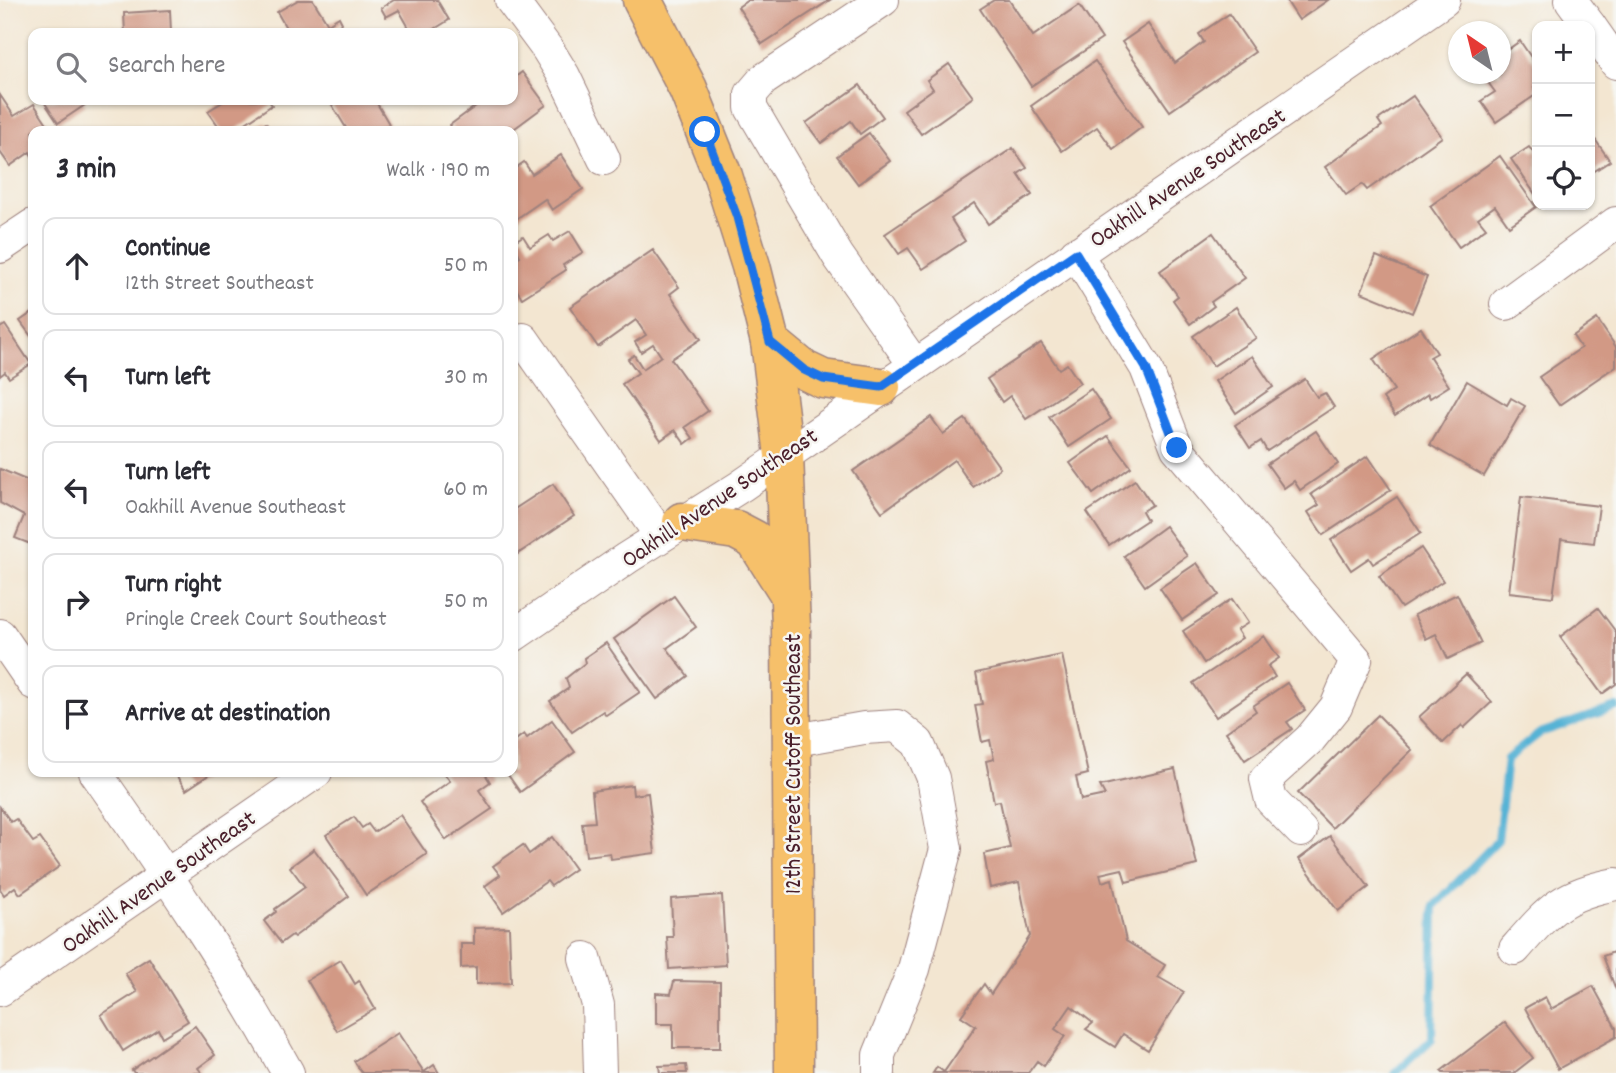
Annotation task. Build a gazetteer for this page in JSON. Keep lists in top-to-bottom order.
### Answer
{
  "streets": {
    "main road": ["12th Street Cutoff Southeast"],
    "street": ["Oakhill Avenue Southeast"]
  },
  "crossings": [
    ["Oakhill Avenue Southeast", "12th Street Cutoff Southeast"]
  ],
  "north": "top left",
  "page": {
    "map_buttons": ["+", "−"],
    "search": "Search here",
    "heading": ["3 min", "Walk · 190 m"],
    "list": [
      ["Continue", "12th Street Southeast", "50 m"],
      ["Turn left", "30 m"],
      ["Turn left", "Oakhill Avenue Southeast", "60 m"],
      ["Turn right", "Pringle Creek Court Southeast", "50 m"],
      "Arrive at destination"
    ]
  }
}
